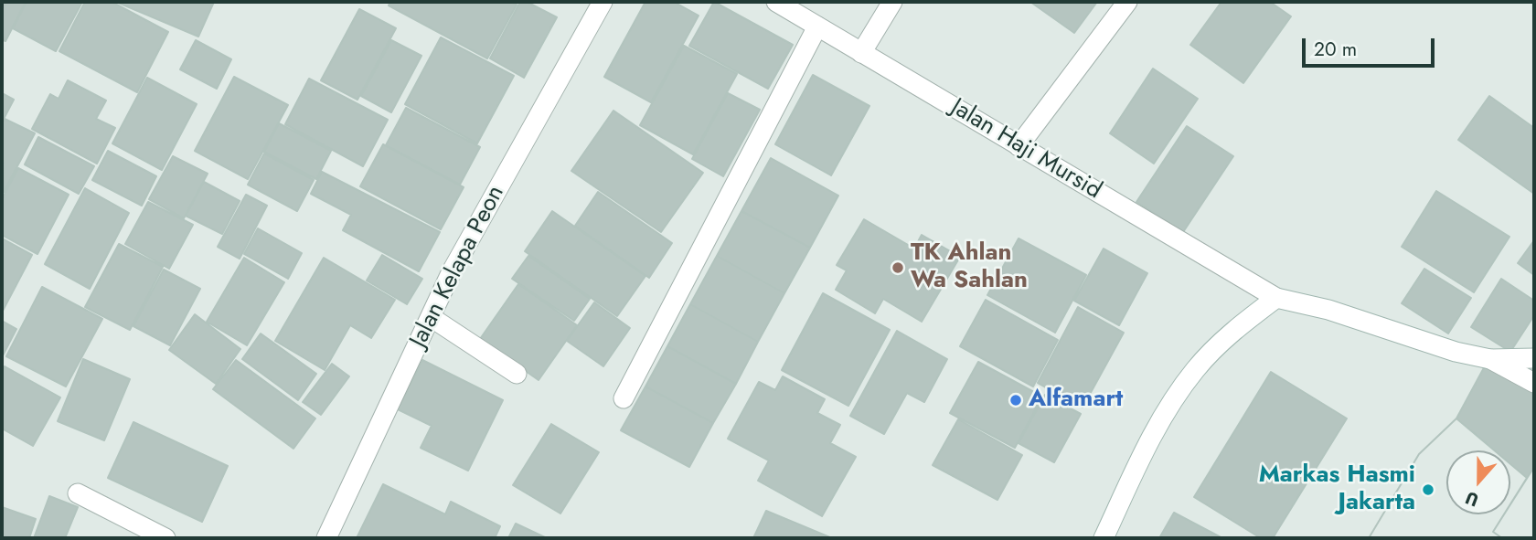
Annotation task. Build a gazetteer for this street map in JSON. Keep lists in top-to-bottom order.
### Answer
{
  "streets": {
    "street": ["Jalan Haji Mursid", "Jalan Kelapa Peon"]
  },
  "places": ["TK Ahlan Wa Sahlan", "Alfamart", "Markas Hasmi Jakarta"],
  "scale_bar": "20 m",
  "north": "bottom"
}
